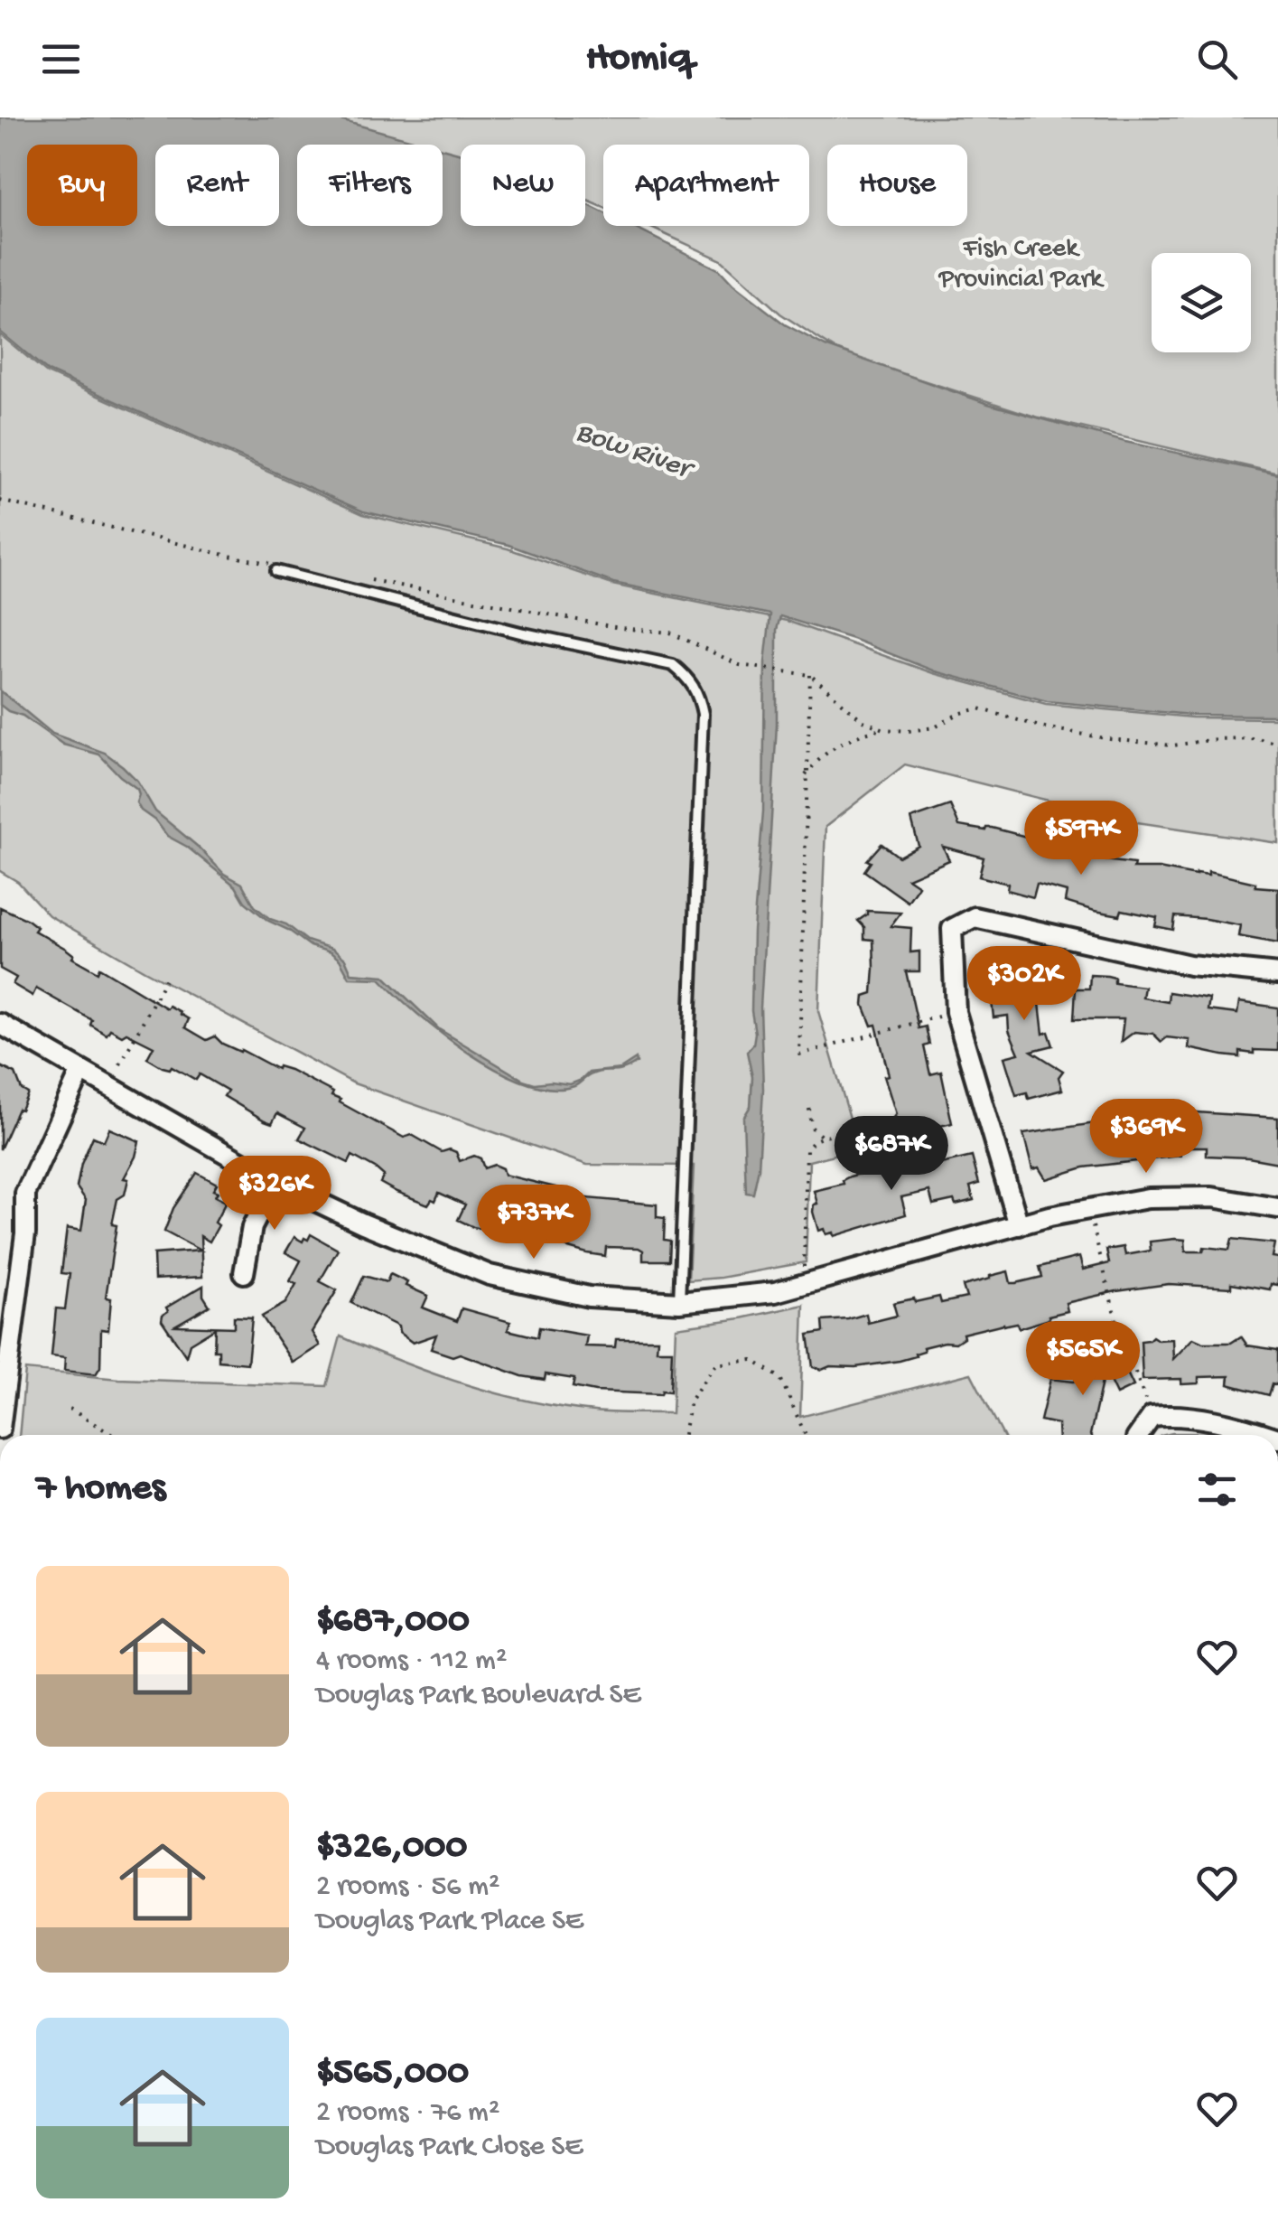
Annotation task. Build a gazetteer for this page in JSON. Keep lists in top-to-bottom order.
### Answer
{
  "water": ["Bow River"],
  "parks": ["Fish Creek Provincial Park"],
  "page": {
    "header": "Homiq",
    "chip": [
      "Buy",
      "Rent",
      "Filters",
      "New",
      "Apartment",
      "House"
    ],
    "price": [
      "$597K",
      "$302K",
      "$369K",
      "$687K",
      "$326K",
      "$737K",
      "$565K"
    ],
    "heading": "7 homes",
    "list": [
      {
        "name": "$687,000",
        "note": "4 rooms · 112 m² · Douglas Park Boulevard SE"
      },
      {
        "name": "$326,000",
        "note": "2 rooms · 56 m² · Douglas Park Place SE"
      },
      {
        "name": "$565,000",
        "note": "2 rooms · 76 m² · Douglas Park Close SE"
      }
    ]
  }
}
